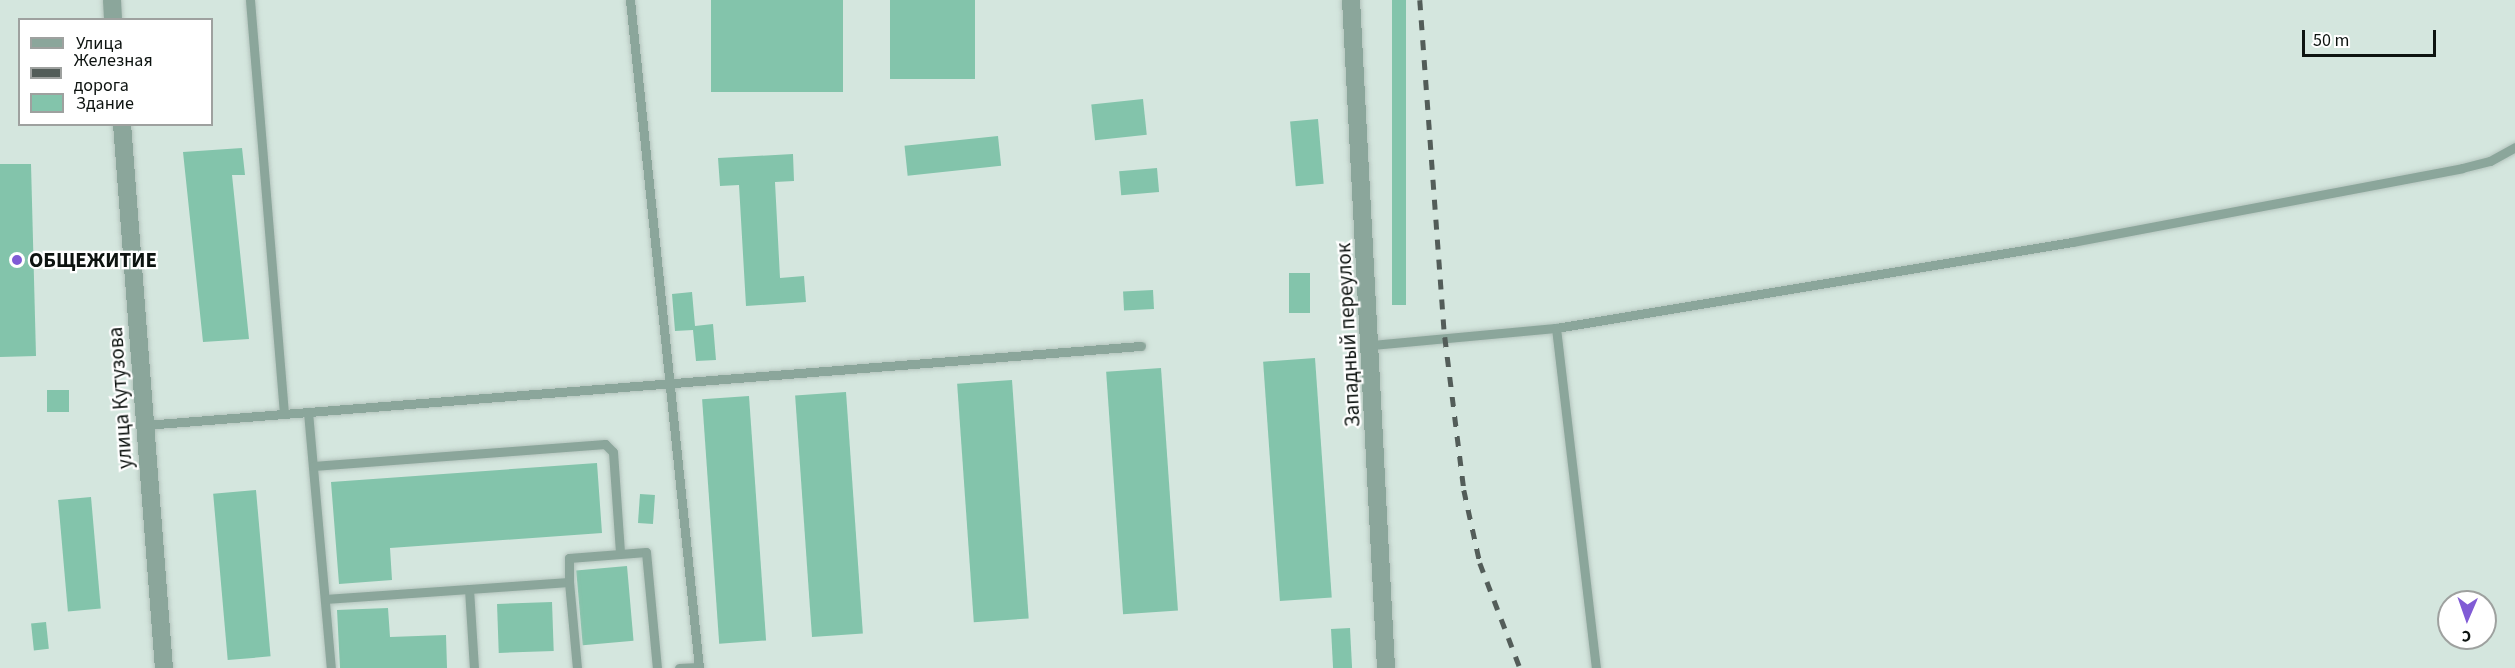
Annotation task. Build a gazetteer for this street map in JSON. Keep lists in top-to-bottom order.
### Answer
{
  "streets": {
    "street": ["Западный переулок", "улица Кутузова"]
  },
  "places": ["ОБЩЕЖИТИЕ"],
  "legend": ["Улица", "Железная дорога", "Здание"],
  "scale_bar": "50 m",
  "north": "bottom"
}
